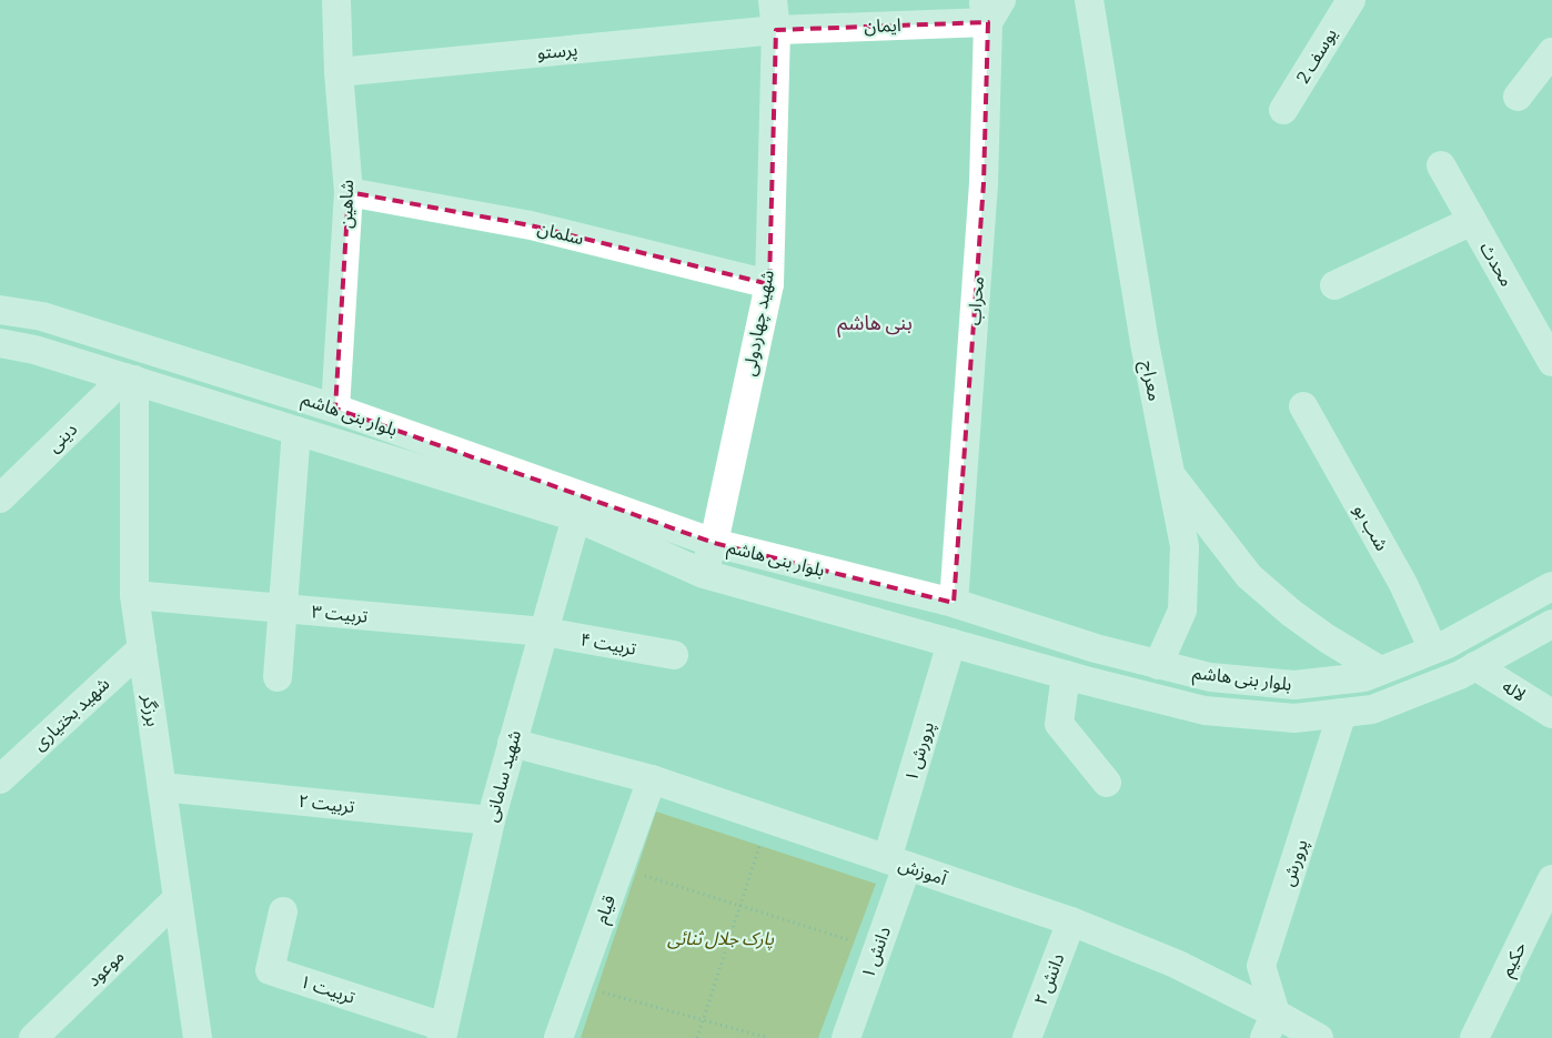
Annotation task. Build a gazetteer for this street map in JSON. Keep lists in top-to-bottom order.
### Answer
{
  "streets": {
    "street": [
      "ایمان",
      "پرستو",
      "یوسف 2",
      "شاهین",
      "سلمان",
      "محدث",
      "محراب",
      "شهید چهاردولی",
      "معراج",
      "بلوار بنی هاشم",
      "دینی",
      "شب بو",
      "تربیت ۳",
      "تربیت ۴",
      "لاله",
      "برزگر",
      "شهید بختیاری",
      "پرورش ۱",
      "شهید سامانی",
      "تربیت ۲",
      "پرورش",
      "آموزش",
      "قیام",
      "دانش ۱",
      "حکیم",
      "موعود",
      "دانش ۲",
      "تربیت ۱"
    ]
  },
  "crossings": [
    ["ایمان", "پرستو"],
    ["ایمان", "محراب"],
    ["ایمان", "شهید چهاردولی"],
    ["پرستو", "شاهین"],
    ["پرستو", "شهید چهاردولی"],
    ["شاهین", "سلمان"],
    ["شاهین", "بلوار بنی هاشم"],
    ["سلمان", "شهید چهاردولی"],
    ["محراب", "بلوار بنی هاشم"],
    ["شهید چهاردولی", "بلوار بنی هاشم"],
    ["معراج", "بلوار بنی هاشم"],
    ["بلوار بنی هاشم", "دینی"],
    ["بلوار بنی هاشم", "شب بو"],
    ["بلوار بنی هاشم", "لاله"],
    ["بلوار بنی هاشم", "برزگر"],
    ["بلوار بنی هاشم", "پرورش ۱"],
    ["بلوار بنی هاشم", "شهید سامانی"],
    ["بلوار بنی هاشم", "پرورش"],
    ["دینی", "برزگر"],
    ["تربیت ۳", "تربیت ۴"],
    ["تربیت ۳", "برزگر"],
    ["تربیت ۳", "شهید سامانی"],
    ["تربیت ۴", "شهید سامانی"],
    ["برزگر", "شهید بختیاری"],
    ["برزگر", "تربیت ۲"],
    ["برزگر", "موعود"],
    ["پرورش ۱", "آموزش"],
    ["پرورش ۱", "دانش ۱"],
    ["شهید سامانی", "تربیت ۲"],
    ["شهید سامانی", "آموزش"],
    ["شهید سامانی", "تربیت ۱"],
    ["پرورش", "آموزش"],
    ["آموزش", "قیام"],
    ["آموزش", "دانش ۱"],
    ["آموزش", "دانش ۲"]
  ],
  "districts": ["بنی هاشم"],
  "parks": ["پارک جلال ثنائی"]
}
